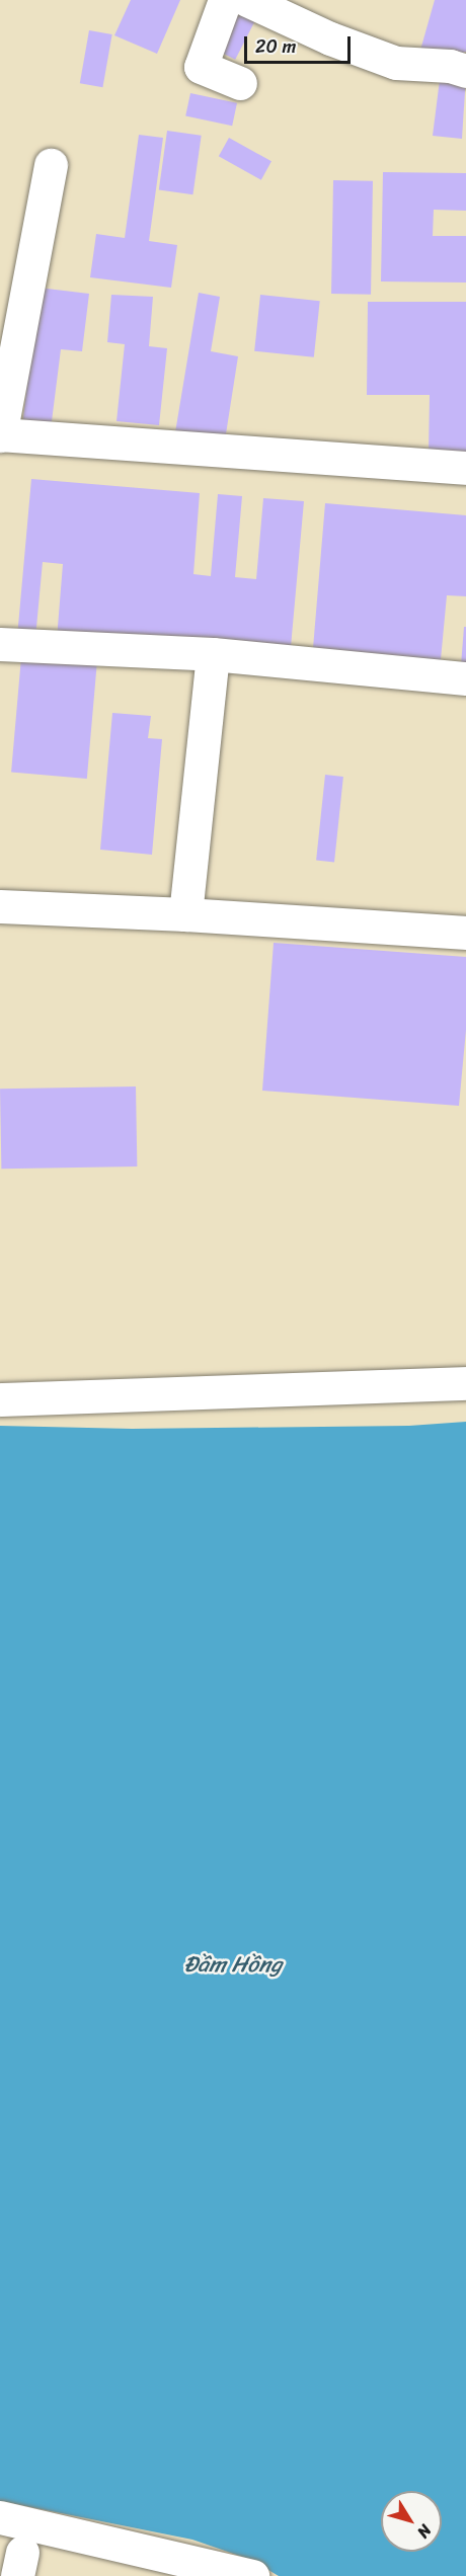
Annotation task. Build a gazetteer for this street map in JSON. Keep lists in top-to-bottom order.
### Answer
{
  "water": ["Đầm Hồng"],
  "scale_bar": "20 m",
  "north": "bottom right"
}
